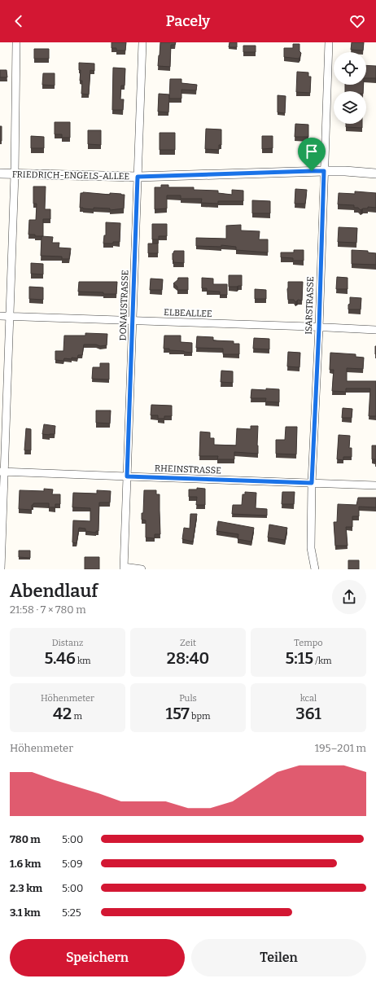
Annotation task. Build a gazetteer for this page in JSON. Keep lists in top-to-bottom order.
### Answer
{
  "streets": {
    "street": [
      "FRIEDRICH-ENGELS-ALLEE",
      "DONAUSTRASSE",
      "ISARSTRASSE",
      "ELBEALLEE",
      "RHEINSTRASSE"
    ]
  },
  "crossings": [
    ["FRIEDRICH-ENGELS-ALLEE", "DONAUSTRASSE"],
    ["FRIEDRICH-ENGELS-ALLEE", "ISARSTRASSE"],
    ["DONAUSTRASSE", "ELBEALLEE"],
    ["DONAUSTRASSE", "RHEINSTRASSE"],
    ["ISARSTRASSE", "ELBEALLEE"],
    ["ISARSTRASSE", "RHEINSTRASSE"]
  ],
  "page": {
    "header": "Pacely",
    "heading": ["Abendlauf", "21:58 · 7 × 780 m"],
    "stats": [
      ["Distanz", "5.46 km"],
      ["Zeit", "28:40"],
      ["Tempo", "5:15 /km"],
      ["Höhenmeter", "42 m"],
      ["Puls", "157 bpm"],
      ["kcal", "361"]
    ],
    "chart": ["Höhenmeter", "195–201 m"],
    "list": [
      {
        "name": "780 m",
        "note": "5:00"
      },
      {
        "name": "1.6 km",
        "note": "5:09"
      },
      {
        "name": "2.3 km",
        "note": "5:00"
      },
      {
        "name": "3.1 km",
        "note": "5:25"
      }
    ],
    "buttons": ["Speichern", "Teilen"]
  }
}
